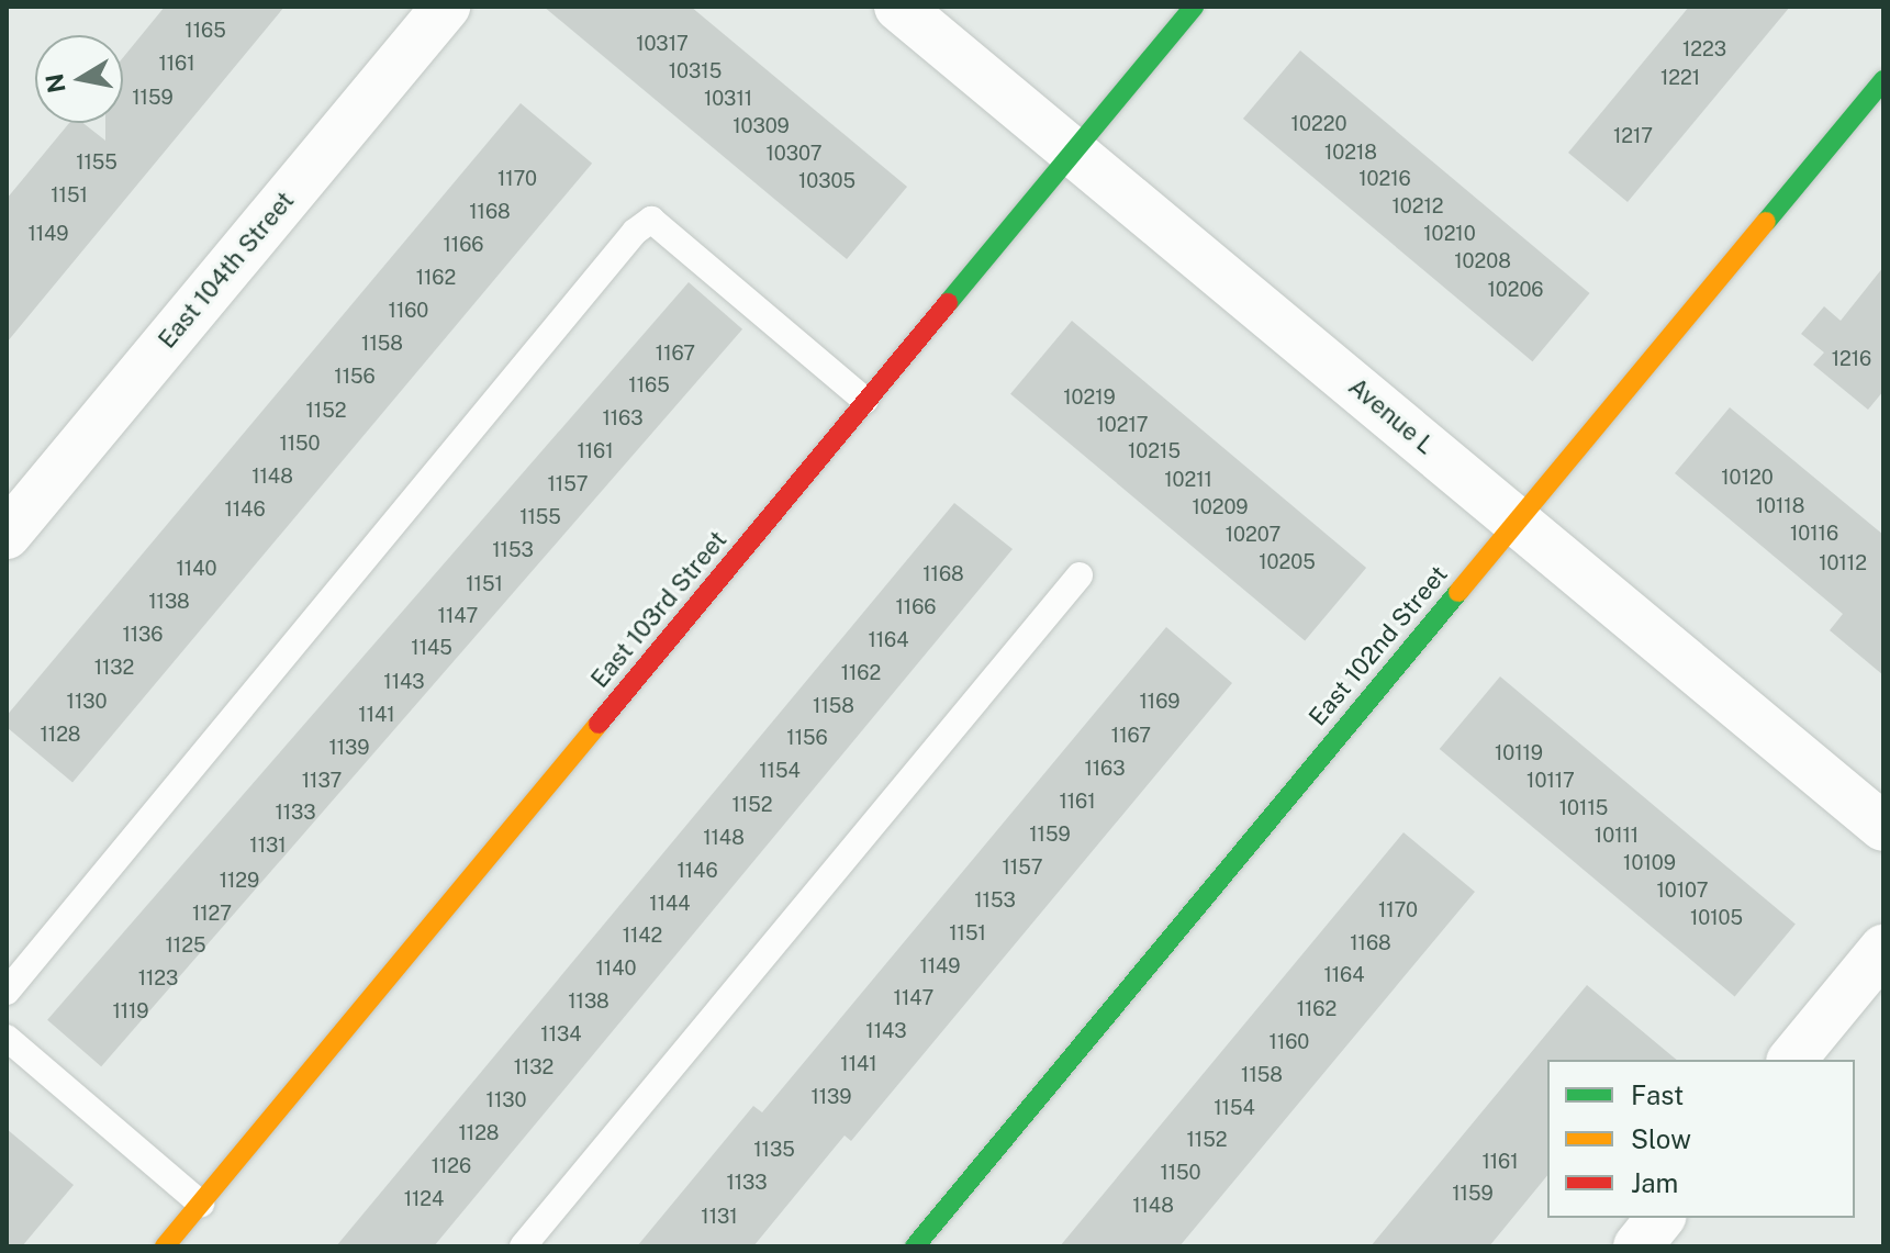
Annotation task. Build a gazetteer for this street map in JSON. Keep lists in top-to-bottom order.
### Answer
{
  "streets": {
    "street": [
      "East 104th Street",
      "Avenue L",
      "East 103rd Street",
      "East 102nd Street"
    ]
  },
  "crossings": [
    ["Avenue L", "East 103rd Street"],
    ["Avenue L", "East 102nd Street"]
  ],
  "house_numbers": [
    "1165",
    "10317",
    "1223",
    "1161",
    "10315",
    "1221",
    "1159",
    "10311",
    "10220",
    "10309",
    "1217",
    "10218",
    "10307",
    "1155",
    "1170",
    "10216",
    "10305",
    "1151",
    "10212",
    "1168",
    "1149",
    "10210",
    "1166",
    "10208",
    "1162",
    "10206",
    "1160",
    "1158",
    "1167",
    "1216",
    "1156",
    "1165",
    "10219",
    "1152",
    "1163",
    "10217",
    "1150",
    "1161",
    "10215",
    "1148",
    "10120",
    "10211",
    "1157",
    "10118",
    "10209",
    "1146",
    "1155",
    "10116",
    "10207",
    "1153",
    "10205",
    "10112",
    "1140",
    "1168",
    "1151",
    "1138",
    "1166",
    "1147",
    "1136",
    "1164",
    "1145",
    "1132",
    "1162",
    "1143",
    "1130",
    "1169",
    "1158",
    "1141",
    "1128",
    "1167",
    "1156",
    "1139",
    "10119",
    "1163",
    "1154",
    "1137",
    "10117",
    "1161",
    "1152",
    "10115",
    "1133",
    "1159",
    "10111",
    "1148",
    "1131",
    "10109",
    "1157",
    "1146",
    "1129",
    "10107",
    "1153",
    "1144",
    "1170",
    "1127",
    "10105",
    "1151",
    "1142",
    "1168",
    "1125",
    "1149",
    "1140",
    "1164",
    "1123",
    "1147",
    "1138",
    "1162",
    "1119",
    "1143",
    "1134",
    "1160",
    "1141",
    "1132",
    "1158",
    "1139",
    "1130",
    "1154",
    "1128",
    "1152",
    "1135",
    "1161",
    "1126",
    "1150",
    "1133",
    "1159",
    "1124",
    "1148",
    "1131"
  ],
  "legend": ["Fast", "Slow", "Jam"],
  "north": "left"
}
